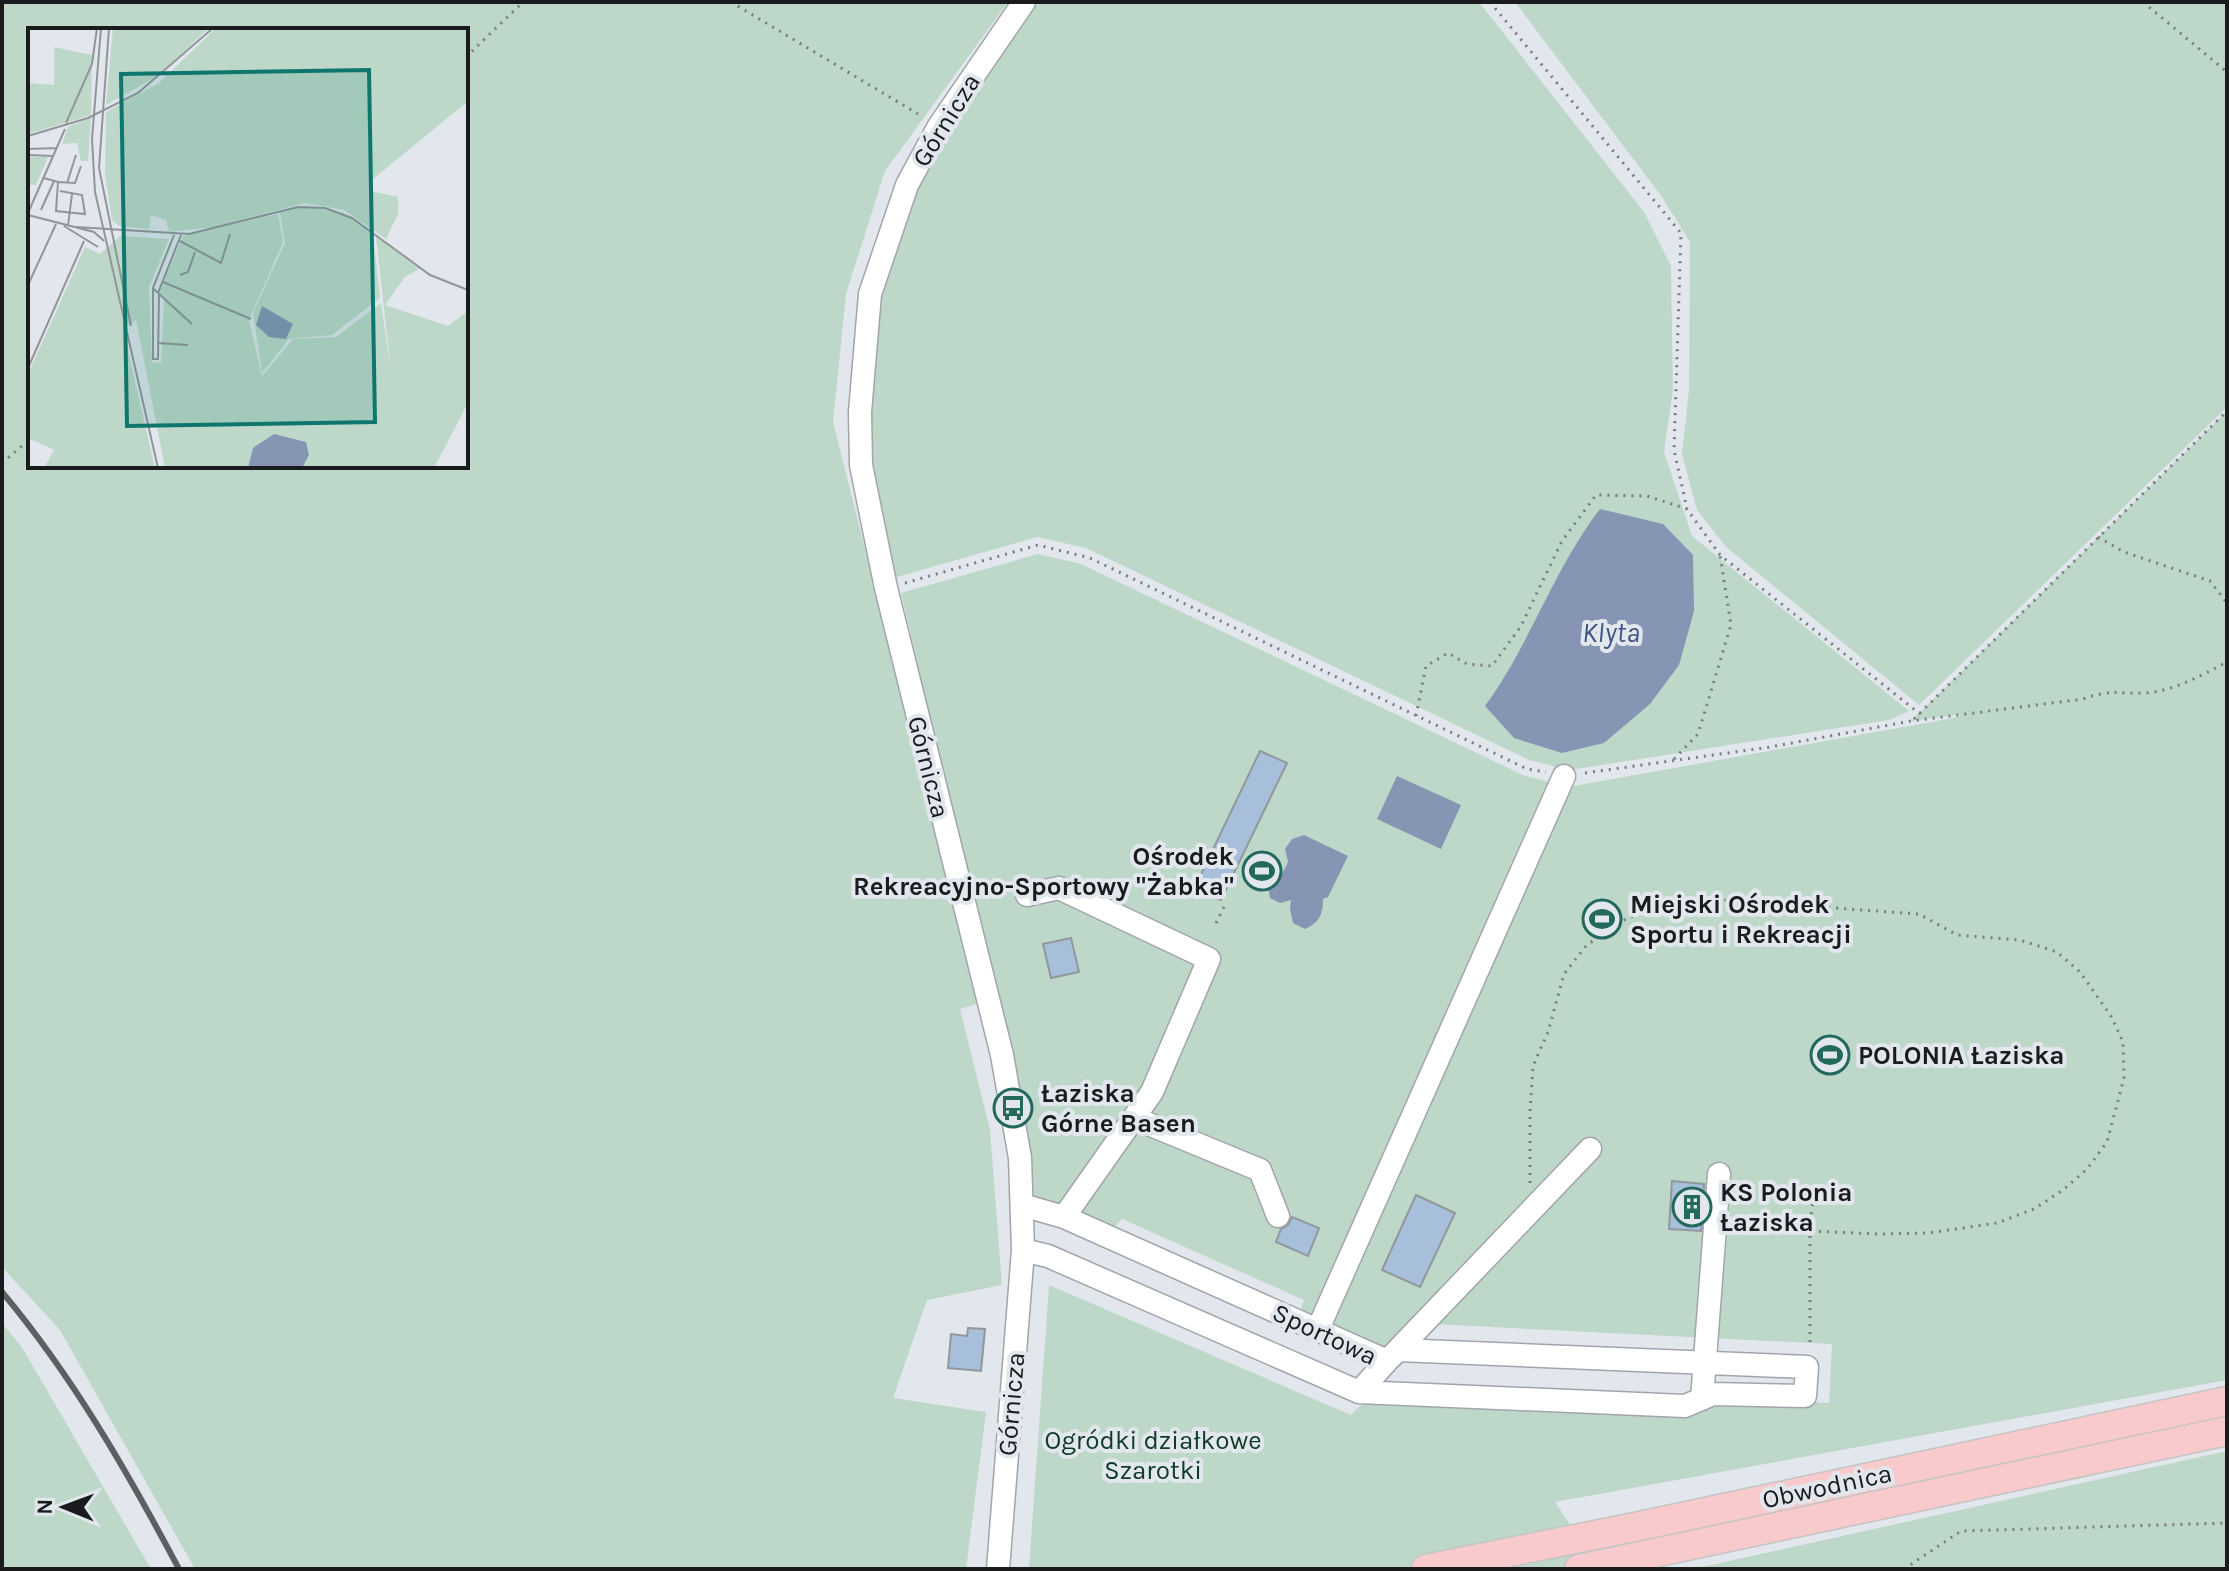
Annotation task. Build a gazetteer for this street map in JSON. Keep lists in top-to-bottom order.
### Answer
{
  "streets": {
    "main road": ["Obwodnica"],
    "street": ["Górnicza", "Sportowa"]
  },
  "crossings": [
    ["Górnicza", "Sportowa"]
  ],
  "water": ["Klyta"],
  "parks": ["Ogródki działkowe Szarotki"],
  "places": {
    "sports": ["Ośrodek Rekreacyjno-Sportowy \"Żabka\"", "Miejski Ośrodek Sportu i Rekreacji", "POLONIA Łaziska"],
    "bus stop": ["Łaziska Górne Basen"],
    "building": ["KS Polonia Łaziska"]
  },
  "north": "left"
}
